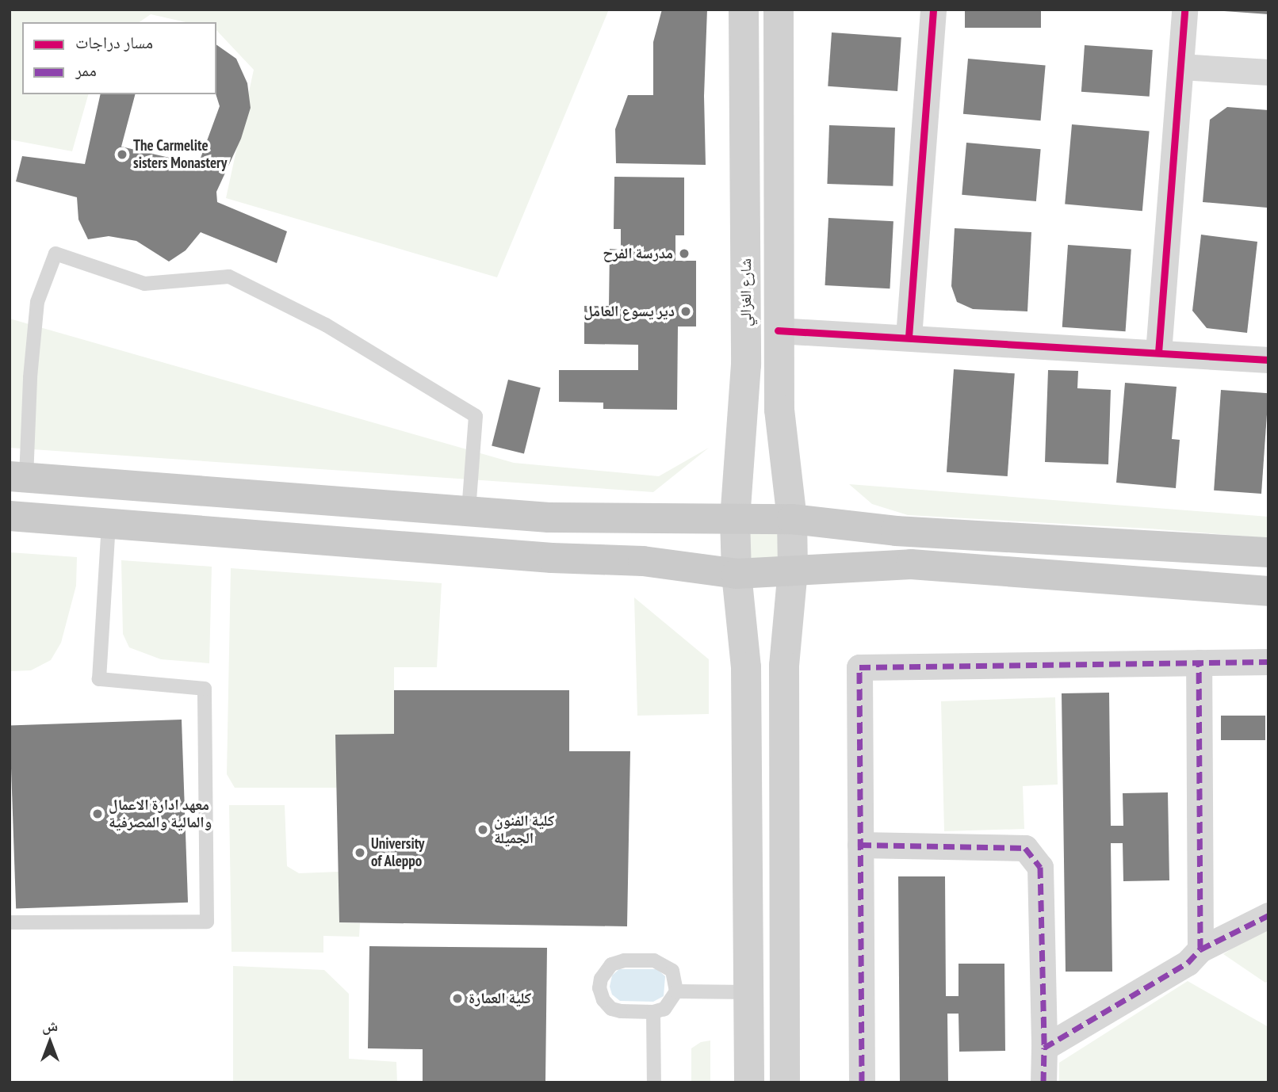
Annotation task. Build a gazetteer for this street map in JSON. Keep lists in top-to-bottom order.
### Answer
{
  "streets": {
    "main road": ["شارع الغزالي"]
  },
  "places": [
    "The Carmelite sisters Monastery",
    "مدرسة الفرح",
    "دير يسوع العامل",
    "معهد ادارة الاعمال والمالية والمصرفية",
    "كلية الفنون الجميلة",
    "University of Aleppo",
    "كلية العمارة"
  ],
  "legend": ["مسار دراجات", "ممر"],
  "north": "top"
}
